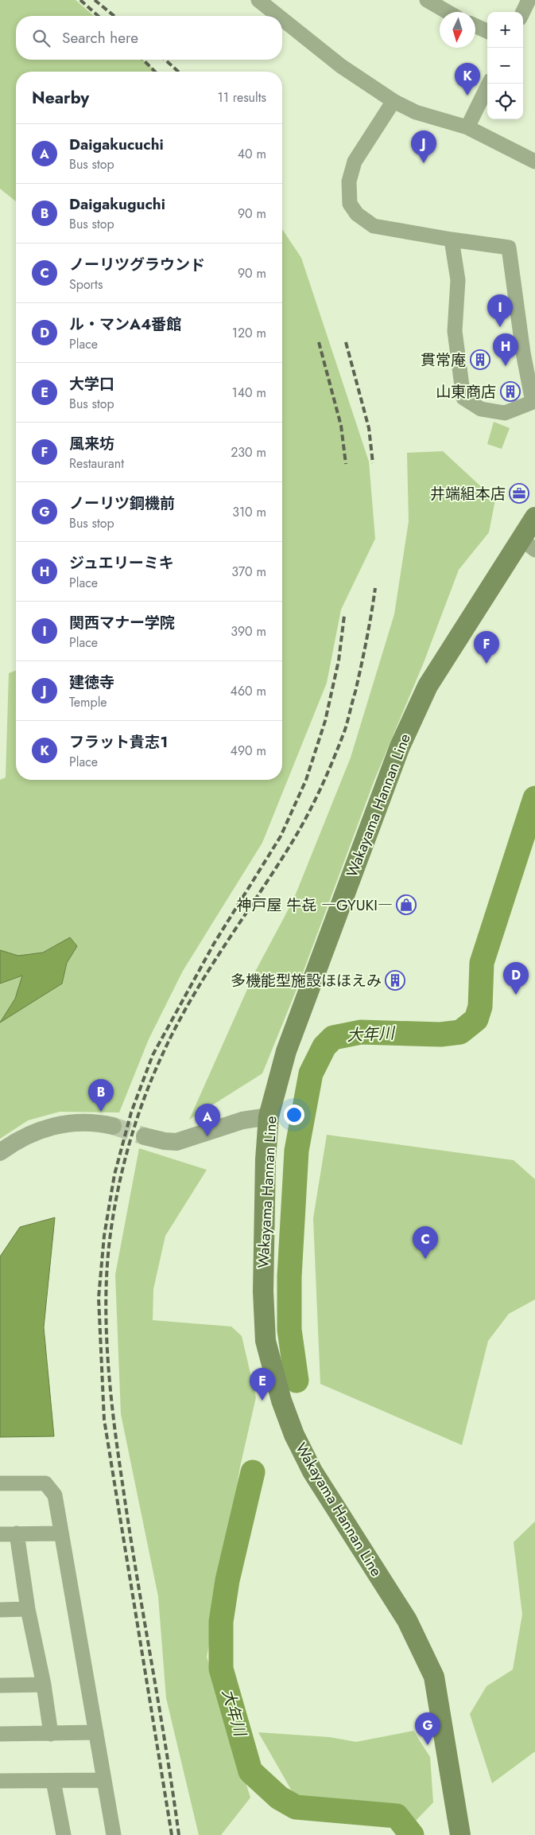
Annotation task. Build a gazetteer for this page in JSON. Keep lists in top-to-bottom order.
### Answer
{
  "streets": {
    "main road": ["Wakayama Hannan Line"]
  },
  "water": ["大年川"],
  "places": {
    "building": ["貫常庵", "山東商店", "多機能型施設ほほえみ"],
    "office": ["井端組本店"],
    "shop": ["神戸屋 牛㐂 ―GYUKI―"]
  },
  "north": "bottom",
  "page": {
    "map_buttons": ["+", "−"],
    "search": "Search here",
    "pins": [
      "K",
      "J",
      "I",
      "H",
      "F",
      "D",
      "B",
      "A",
      "C",
      "E",
      "G"
    ],
    "heading": ["Nearby", "11 results"],
    "list": [
      {
        "mark": "A",
        "name": "Daigakucuchi",
        "note": "Bus stop",
        "value": "40 m"
      },
      {
        "mark": "B",
        "name": "Daigakuguchi",
        "note": "Bus stop",
        "value": "90 m"
      },
      {
        "mark": "C",
        "name": "ノーリツグラウンド",
        "note": "Sports",
        "value": "90 m"
      },
      {
        "mark": "D",
        "name": "ル・マンA4番館",
        "note": "Place",
        "value": "120 m"
      },
      {
        "mark": "E",
        "name": "大学口",
        "note": "Bus stop",
        "value": "140 m"
      },
      {
        "mark": "F",
        "name": "風来坊",
        "note": "Restaurant",
        "value": "230 m"
      },
      {
        "mark": "G",
        "name": "ノーリツ鋼機前",
        "note": "Bus stop",
        "value": "310 m"
      },
      {
        "mark": "H",
        "name": "ジュエリーミキ",
        "note": "Place",
        "value": "370 m"
      },
      {
        "mark": "I",
        "name": "関西マナー学院",
        "note": "Place",
        "value": "390 m"
      },
      {
        "mark": "J",
        "name": "建徳寺",
        "note": "Temple",
        "value": "460 m"
      },
      {
        "mark": "K",
        "name": "フラット貴志１",
        "note": "Place",
        "value": "490 m"
      }
    ]
  }
}
